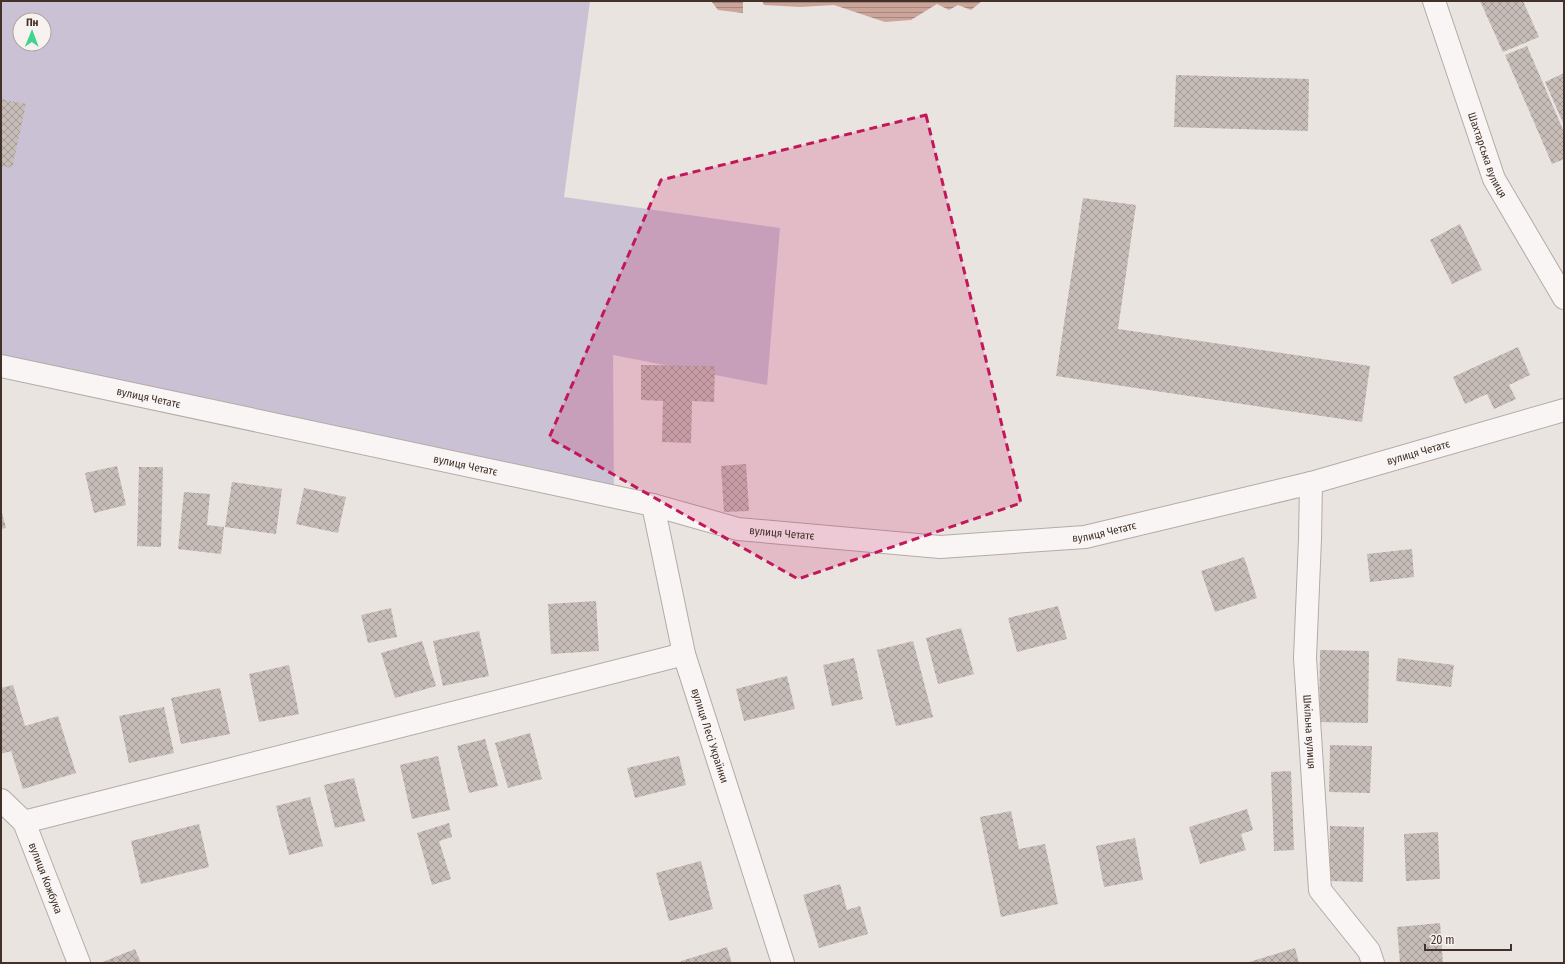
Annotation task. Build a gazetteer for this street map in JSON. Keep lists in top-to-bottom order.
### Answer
{
  "streets": {
    "street": [
      "Шахтарська вулиця",
      "вулиця Четатє",
      "Шкільна вулиця",
      "вулиця Лесі Українки",
      "вулиця Кожбука"
    ]
  },
  "crossings": [
    ["вулиця Четатє", "Шкільна вулиця"],
    ["вулиця Четатє", "вулиця Лесі Українки"]
  ],
  "scale_bar": "20 m",
  "north": "top"
}
